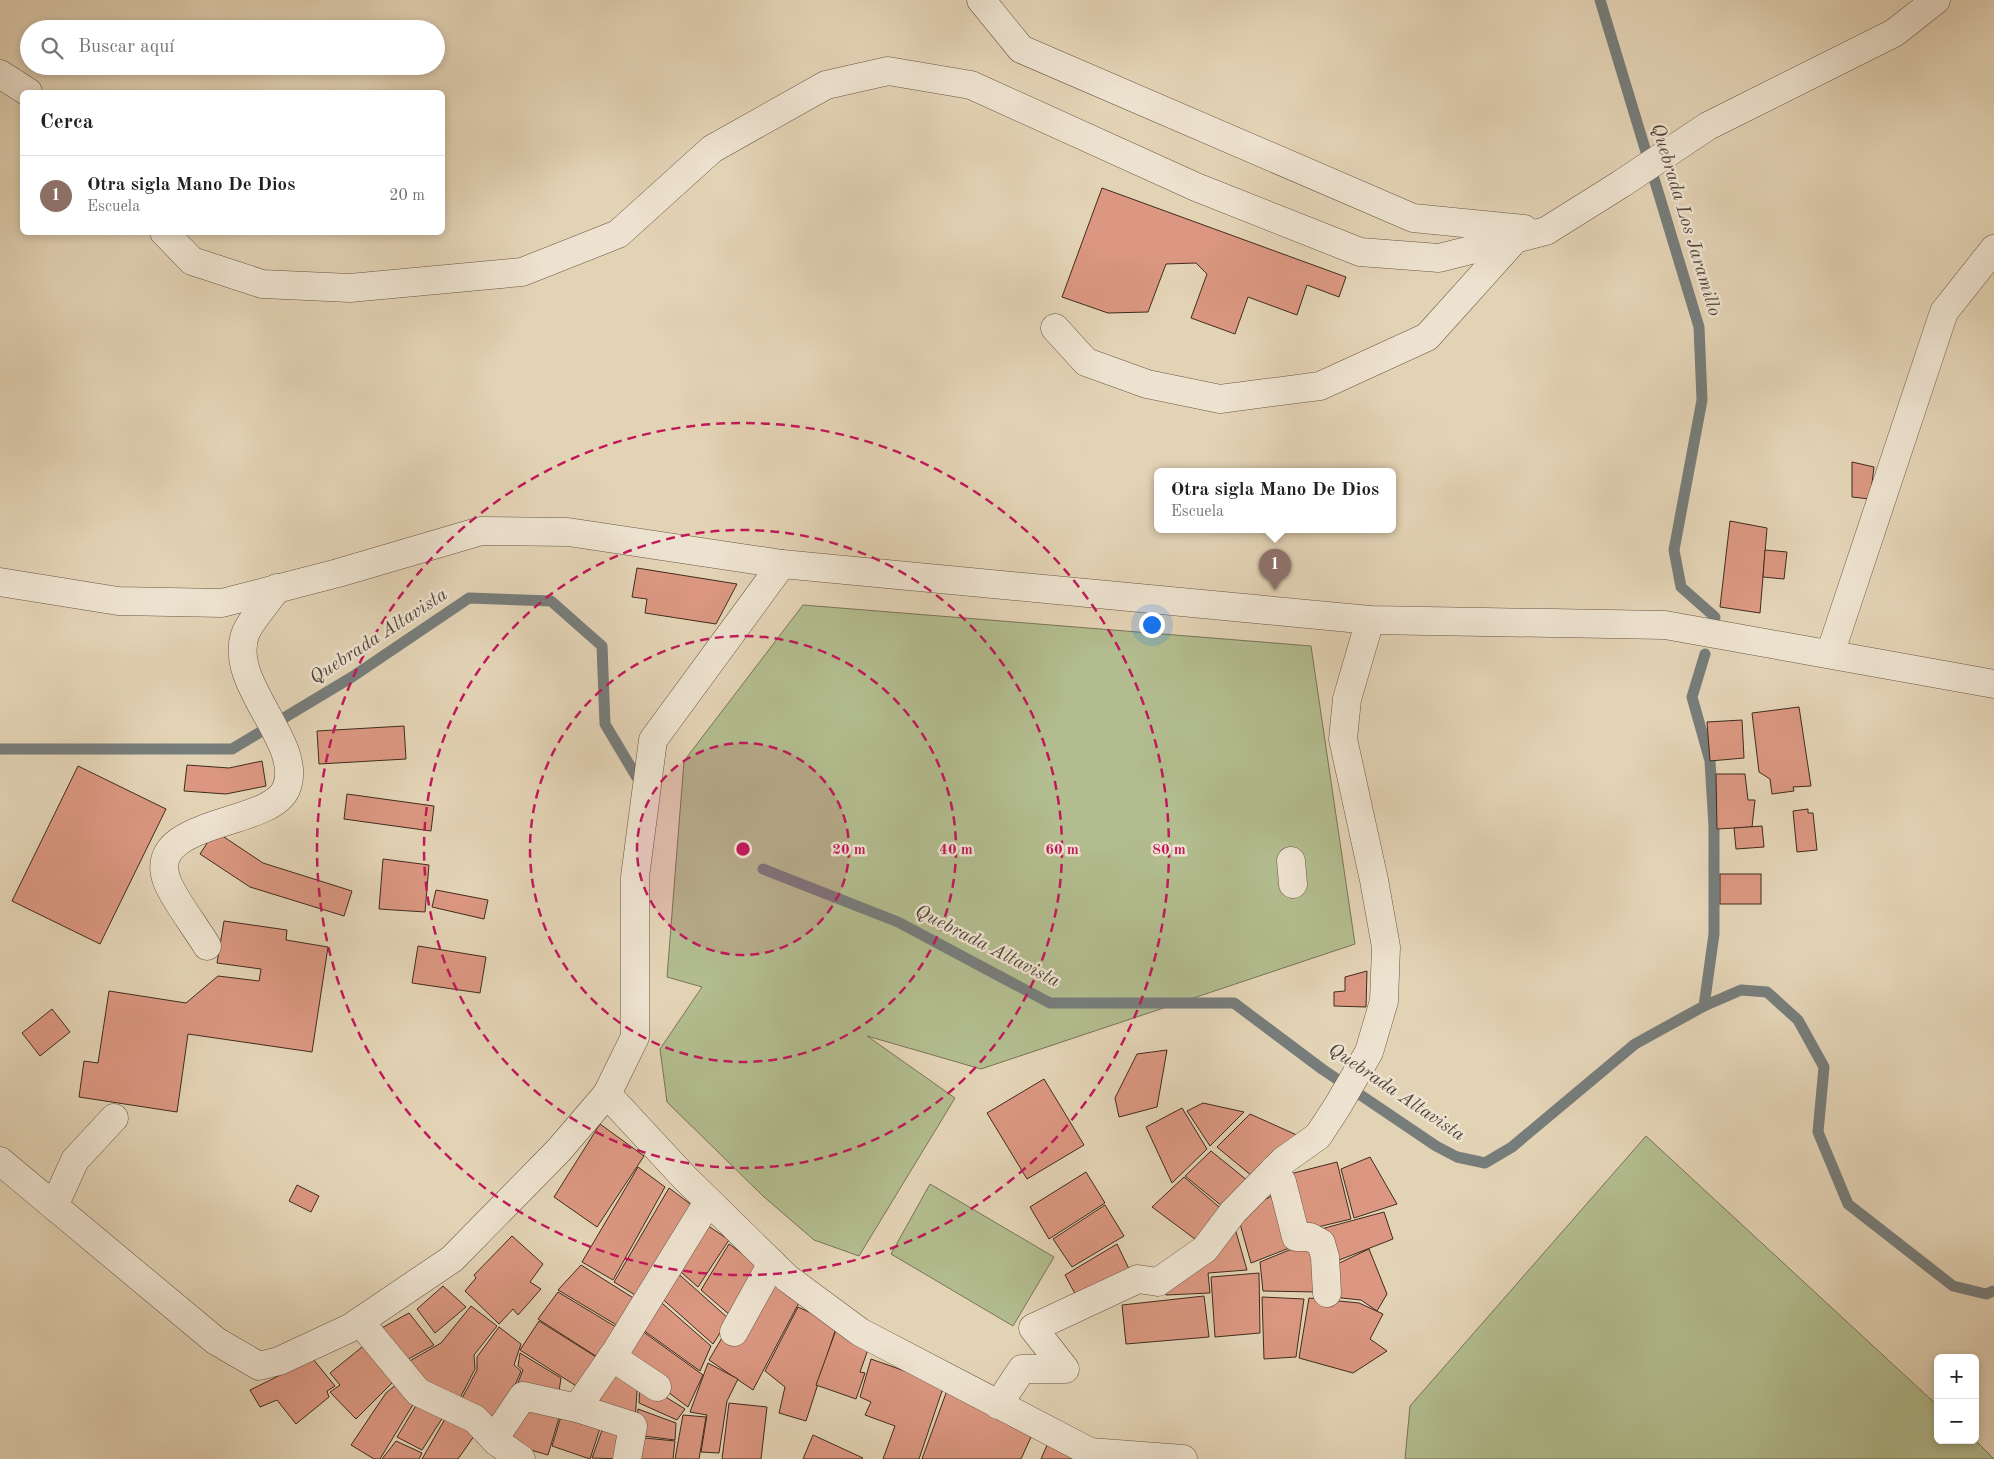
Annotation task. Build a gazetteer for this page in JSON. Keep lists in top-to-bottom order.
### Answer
{
  "water": ["Quebrada Los Jaramillo", "Quebrada Altavista"],
  "page": {
    "search": "Buscar aquí",
    "heading": "Cerca",
    "list": [
      {
        "mark": "1",
        "name": "Otra sigla Mano De Dios",
        "note": "Escuela",
        "value": "20 m"
      }
    ],
    "popup": ["Otra sigla Mano De Dios", "Escuela"],
    "pins": "1",
    "map_buttons": ["+", "−"]
  },
  "rings": [
    "20 m",
    "40 m",
    "60 m",
    "80 m"
  ]
}
